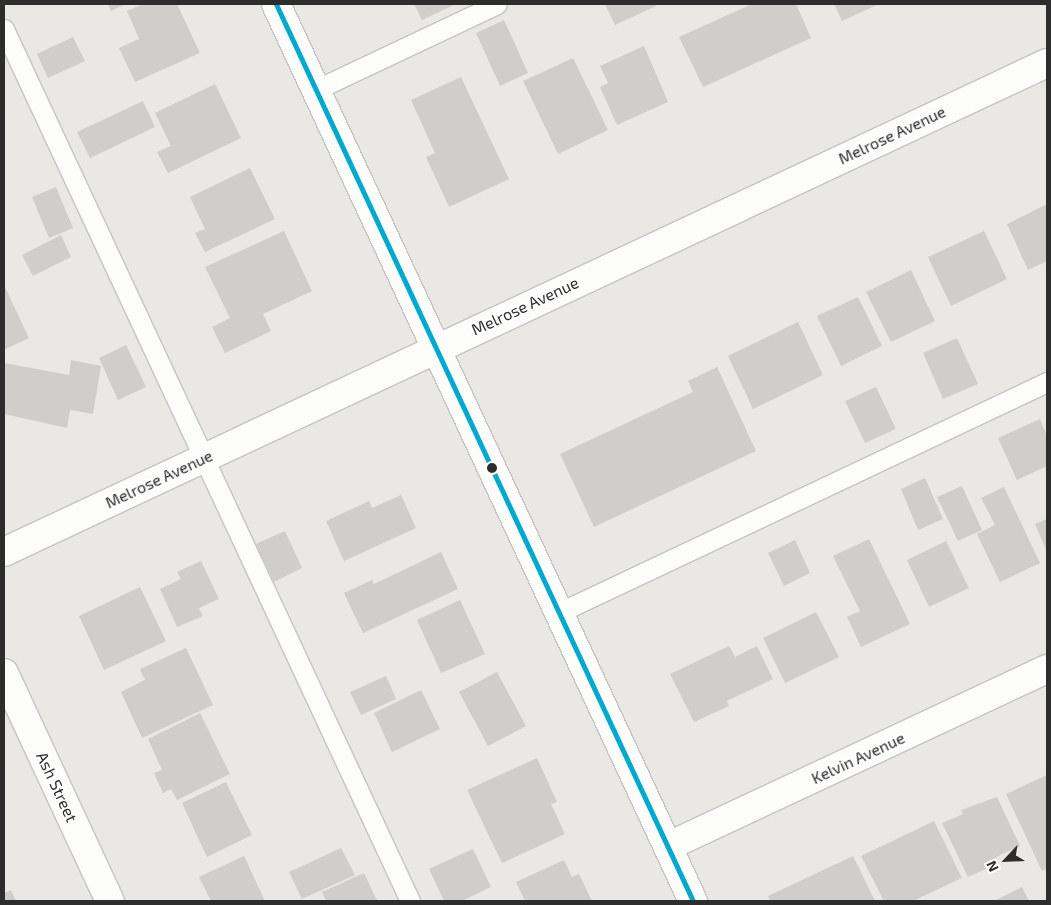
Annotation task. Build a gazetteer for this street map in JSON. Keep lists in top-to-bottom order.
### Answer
{
  "streets": {
    "street": ["Melrose Avenue", "Kelvin Avenue", "Ash Street"]
  },
  "north": "bottom left"
}
